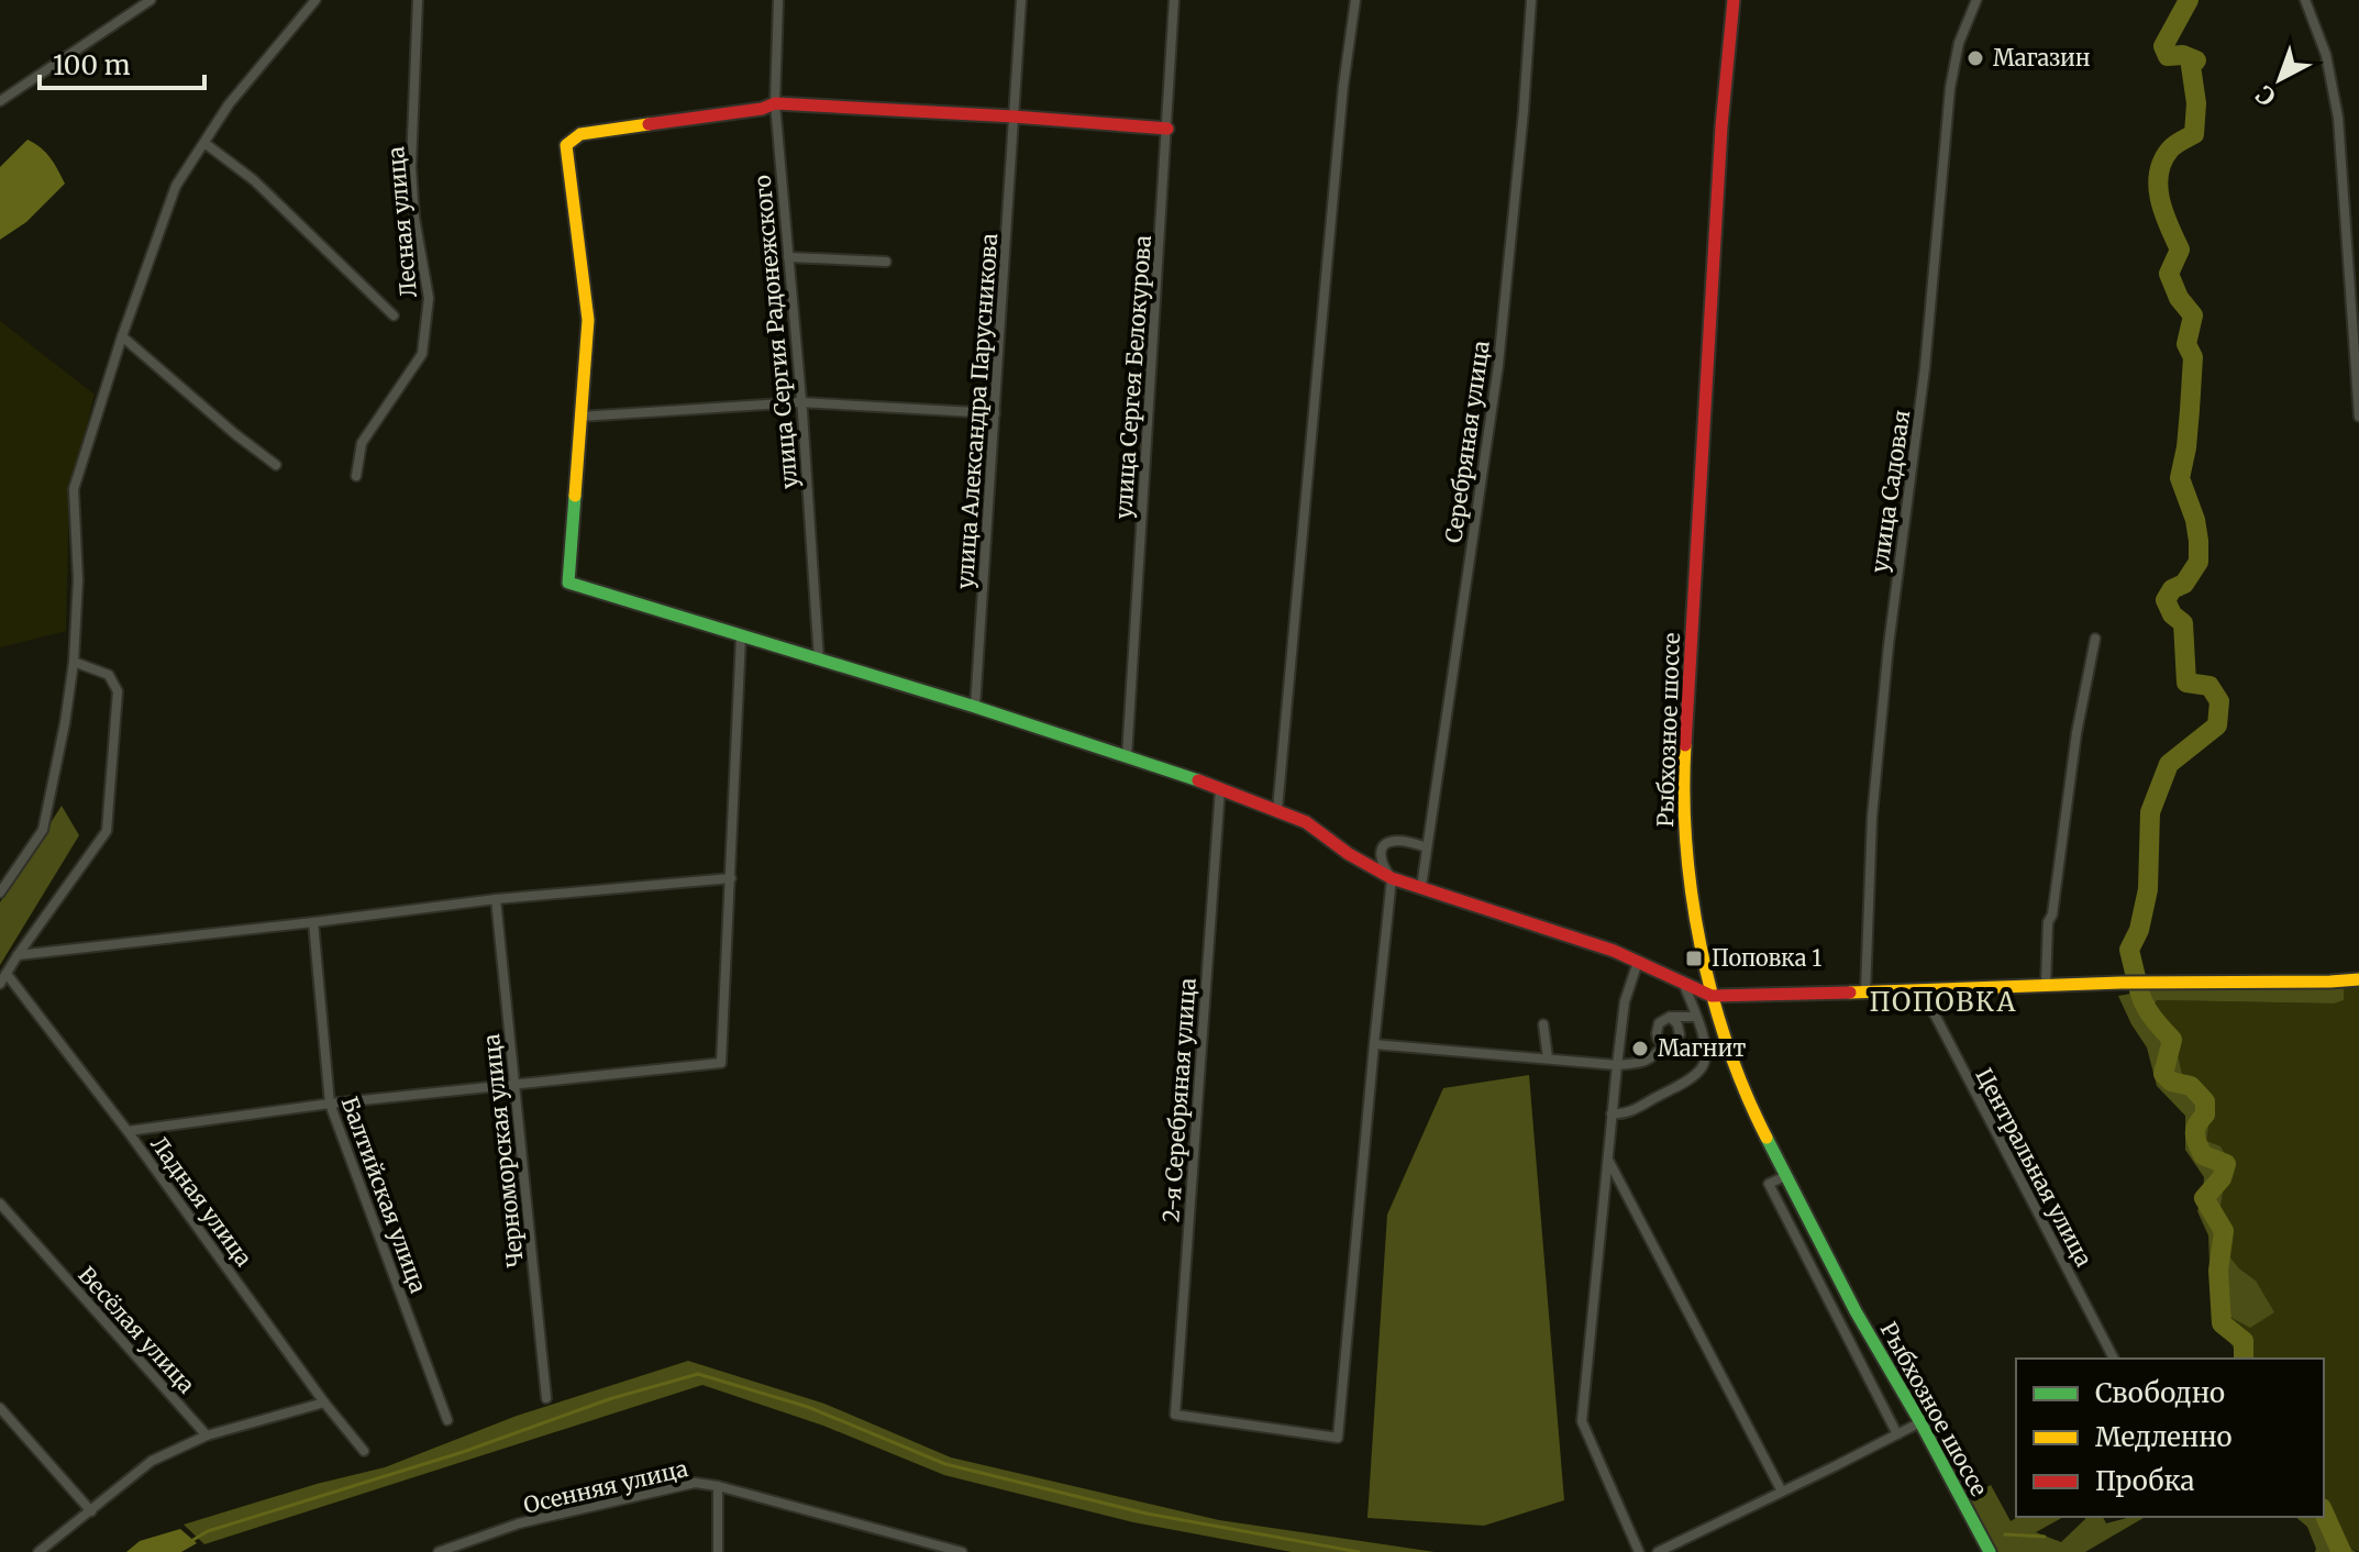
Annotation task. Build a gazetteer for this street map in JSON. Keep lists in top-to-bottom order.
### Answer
{
  "streets": {
    "street": [
      "Лесная улица",
      "улица Сергия Радонежского",
      "улица Сергея Белокурова",
      "улица Александра Парусникова",
      "Серебряная улица",
      "улица Садовая",
      "Рыбхозное шоссе",
      "2-я Серебряная улица",
      "Черноморская улица",
      "Центральная улица",
      "Балтийская улица",
      "Ладная улица",
      "Весёлая улица",
      "Осенняя улица"
    ]
  },
  "districts": ["ПОПОВКА"],
  "places": {
    "other": ["Магазин", "Магнит"],
    "transit": ["Поповка 1"]
  },
  "legend": ["Свободно", "Медленно", "Пробка"],
  "scale_bar": "100 m",
  "north": "bottom left"
}
